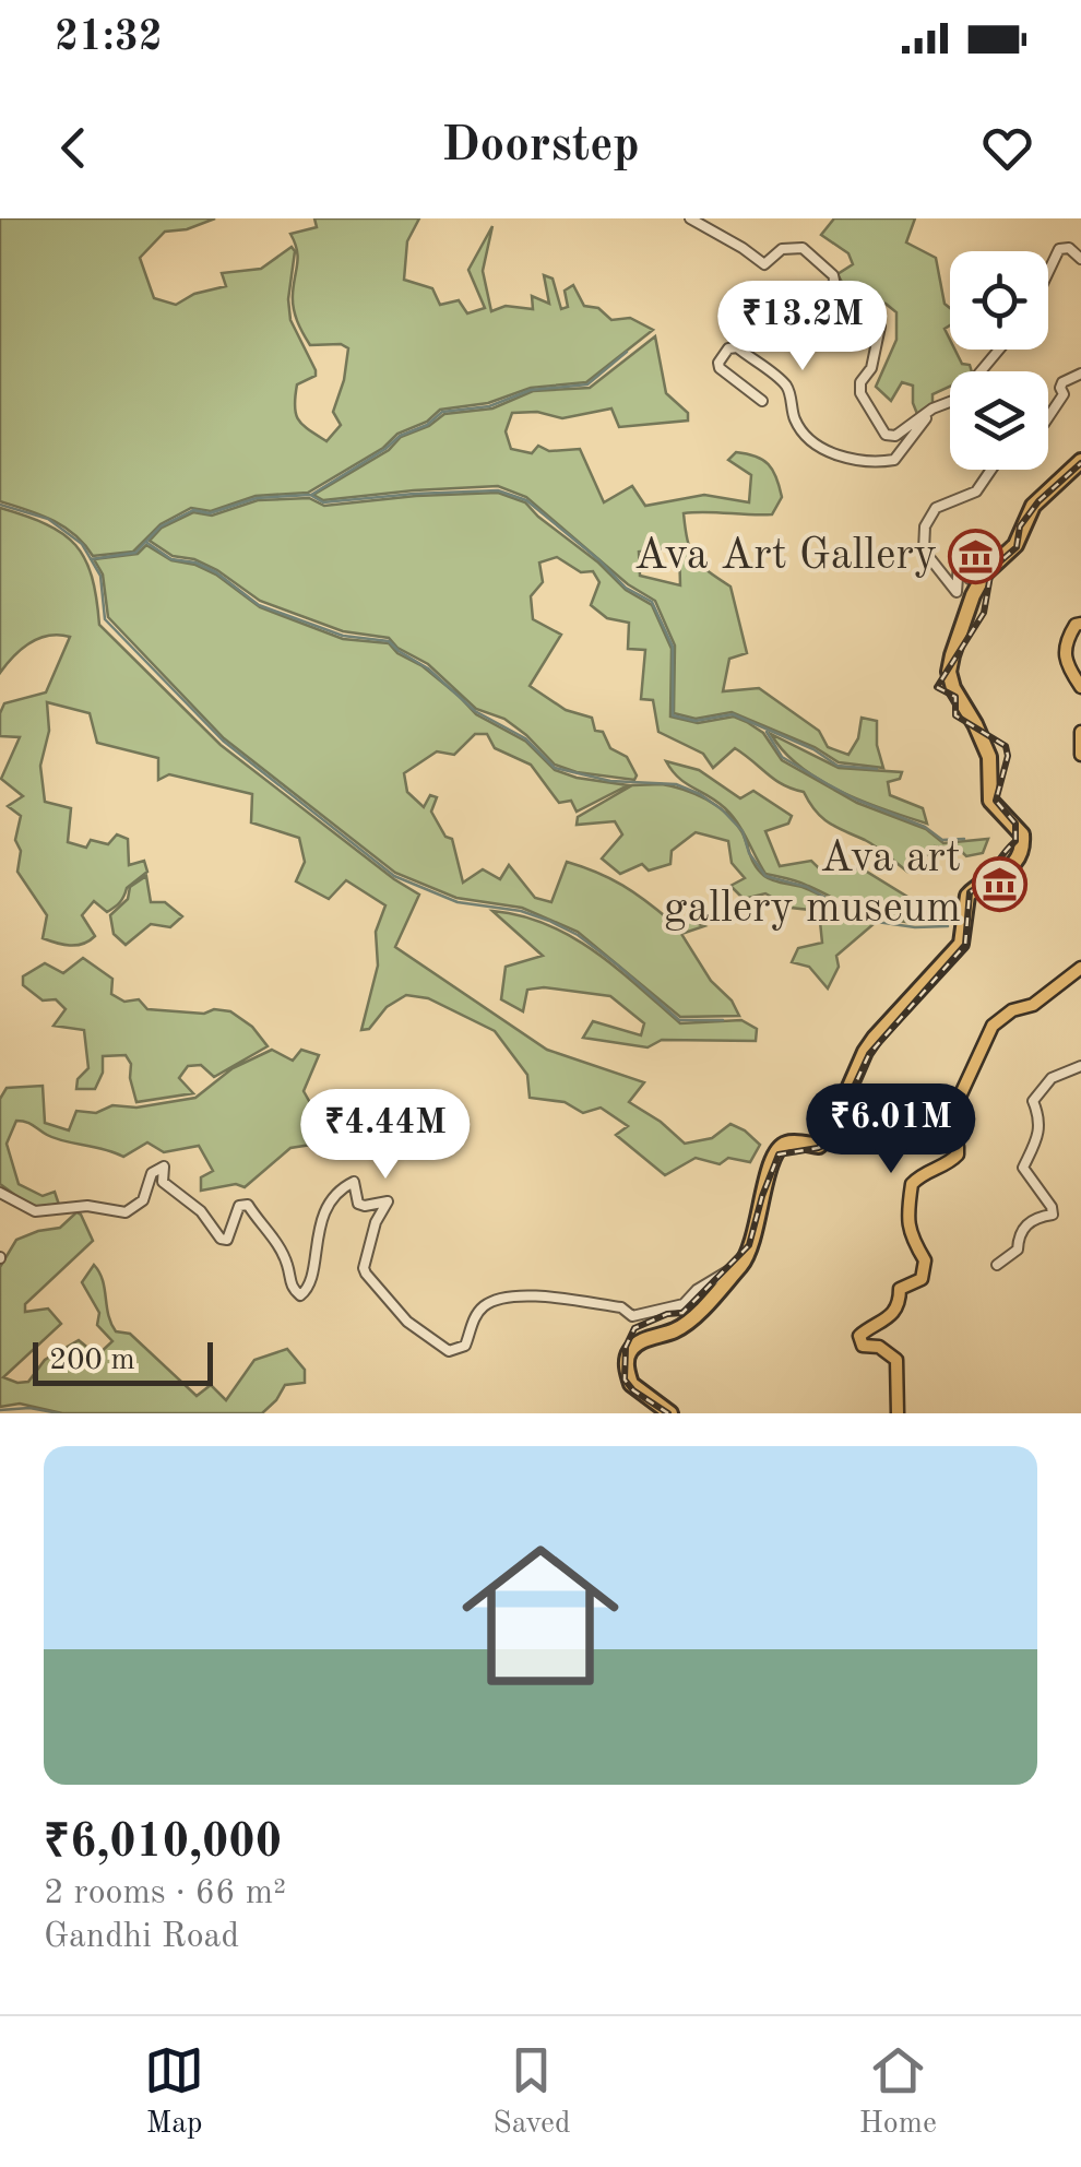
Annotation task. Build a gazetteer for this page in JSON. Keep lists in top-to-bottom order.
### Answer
{
  "places": {
    "museum": ["Ava Art Gallery", "Ava art gallery museum"]
  },
  "scale_bar": "200 m",
  "page": {
    "status": "21:32",
    "header": "Doorstep",
    "price": ["₹13.2M", "₹6.01M", "₹4.44M"],
    "scale": "200 m",
    "list": [
      {
        "name": "₹6,010,000",
        "note": "2 rooms · 66 m² · Gandhi Road"
      }
    ],
    "tabs": ["Map", "Saved", "Home"]
  }
}
